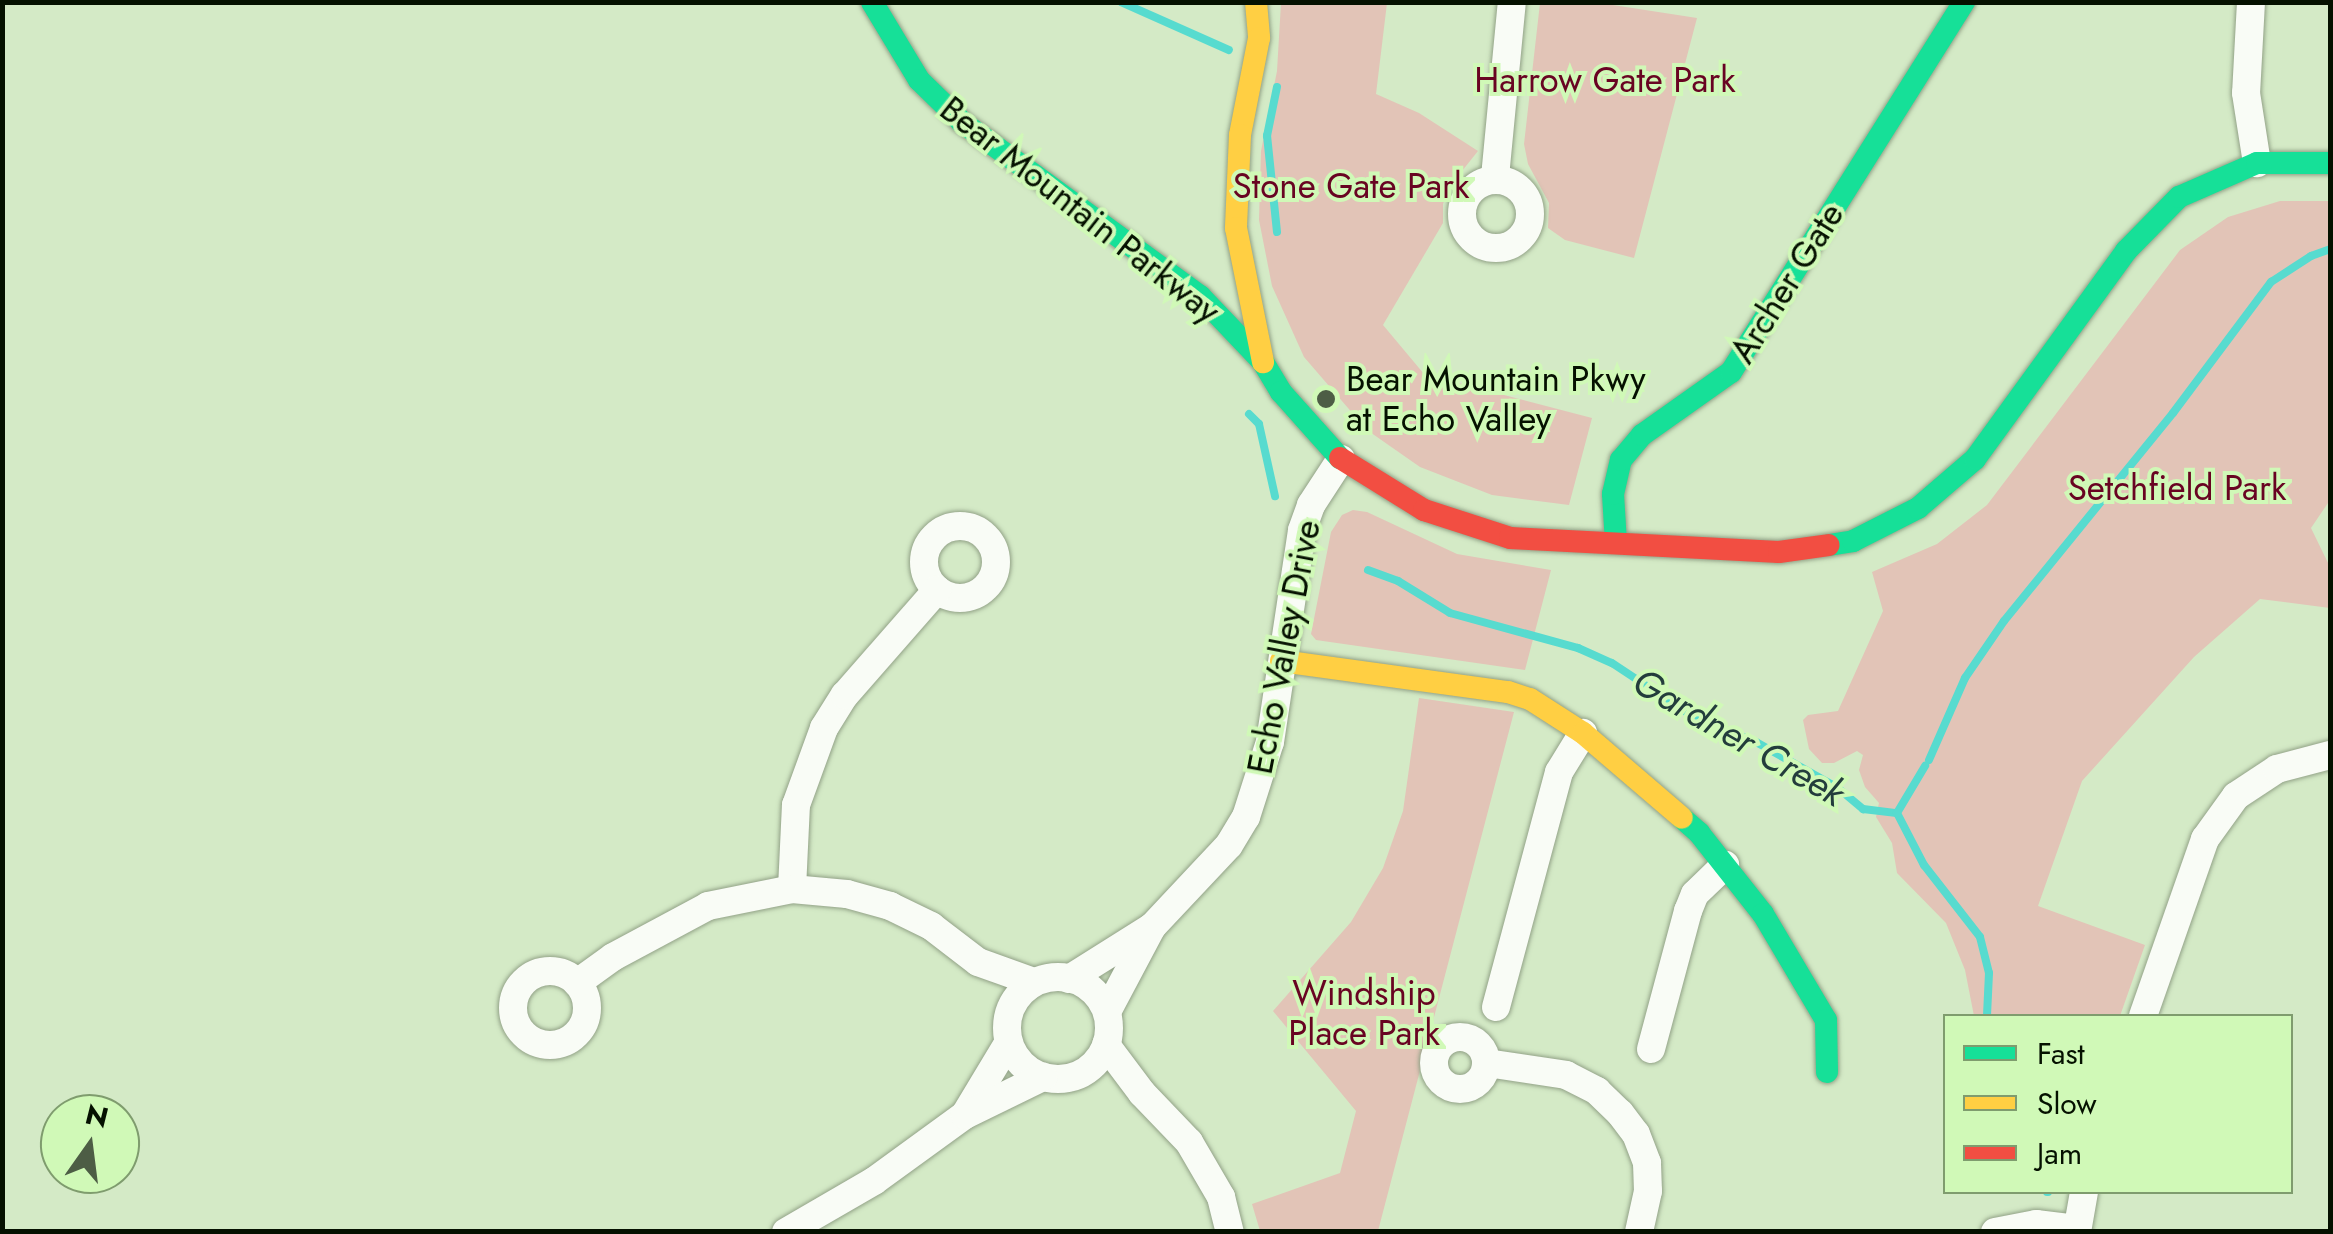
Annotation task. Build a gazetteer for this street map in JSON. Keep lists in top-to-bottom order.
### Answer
{
  "streets": {
    "street": ["Bear Mountain Parkway", "Archer Gate", "Echo Valley Drive"]
  },
  "crossings": [
    ["Bear Mountain Parkway", "Archer Gate"],
    ["Bear Mountain Parkway", "Echo Valley Drive"]
  ],
  "water": ["Gardner Creek"],
  "parks": [
    "Harrow Gate Park",
    "Stone Gate Park",
    "Setchfield Park",
    "Windship Place Park"
  ],
  "places": ["Bear Mountain Pkwy at Echo Valley"],
  "legend": ["Fast", "Slow", "Jam"],
  "north": "top"
}
